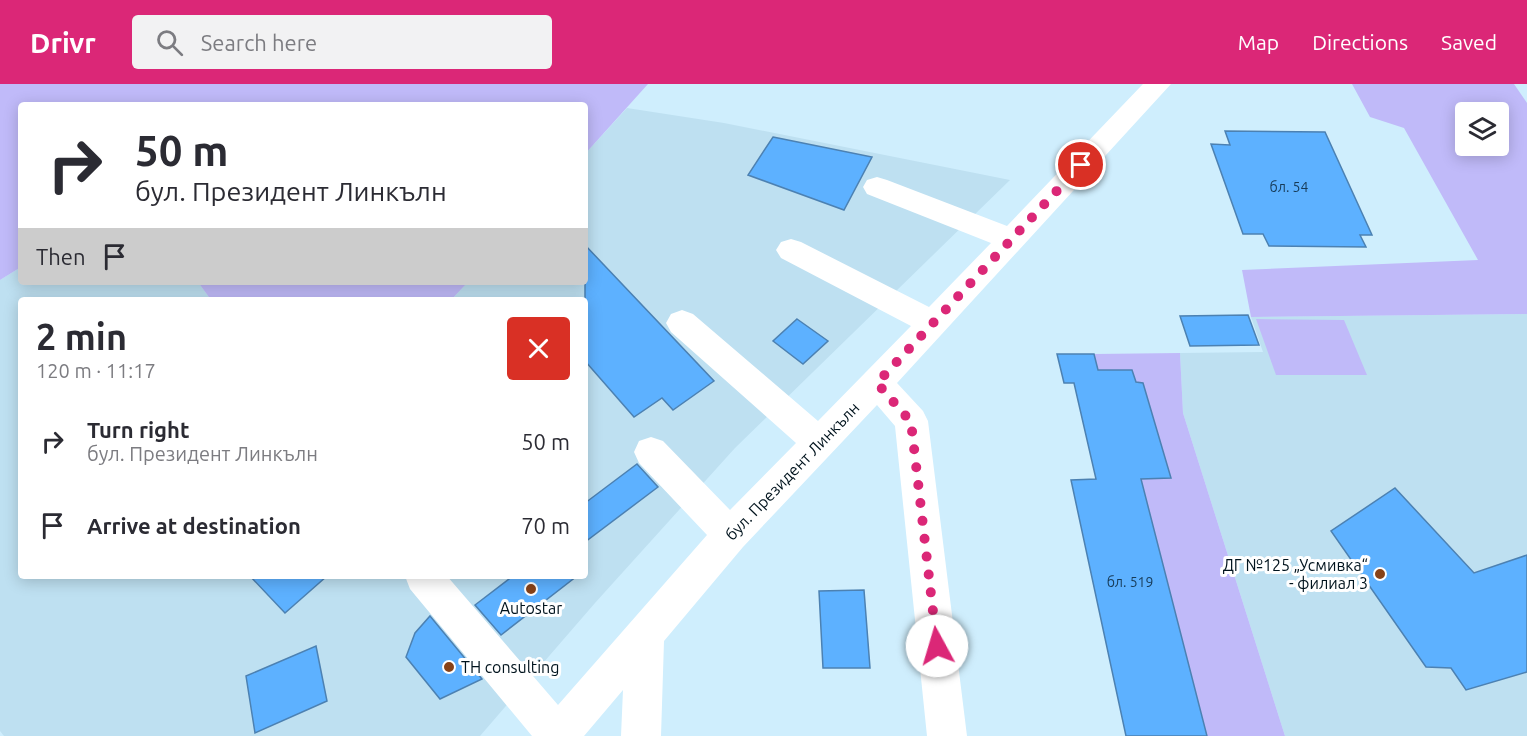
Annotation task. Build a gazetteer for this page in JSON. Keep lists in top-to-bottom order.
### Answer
{
  "streets": {
    "street": ["бул. Президент Линкълн"]
  },
  "places": ["ДГ №125 „Усмивка“ - филиал 3", "Autostar", "TH consulting"],
  "house_numbers": ["бл. 54", "бл. 519"],
  "page": {
    "header": "Drivr",
    "search": "Search here",
    "nav": ["Map", "Directions", "Saved"],
    "turn": ["50 m", "бул. Президент Линкълн"],
    "then": "Then",
    "heading": ["2 min", "120 m · 11:17"],
    "list": [
      {
        "name": "Turn right",
        "note": "бул. Президент Линкълн",
        "value": "50 m"
      },
      {
        "name": "Arrive at destination",
        "value": "70 m"
      }
    ]
  }
}
